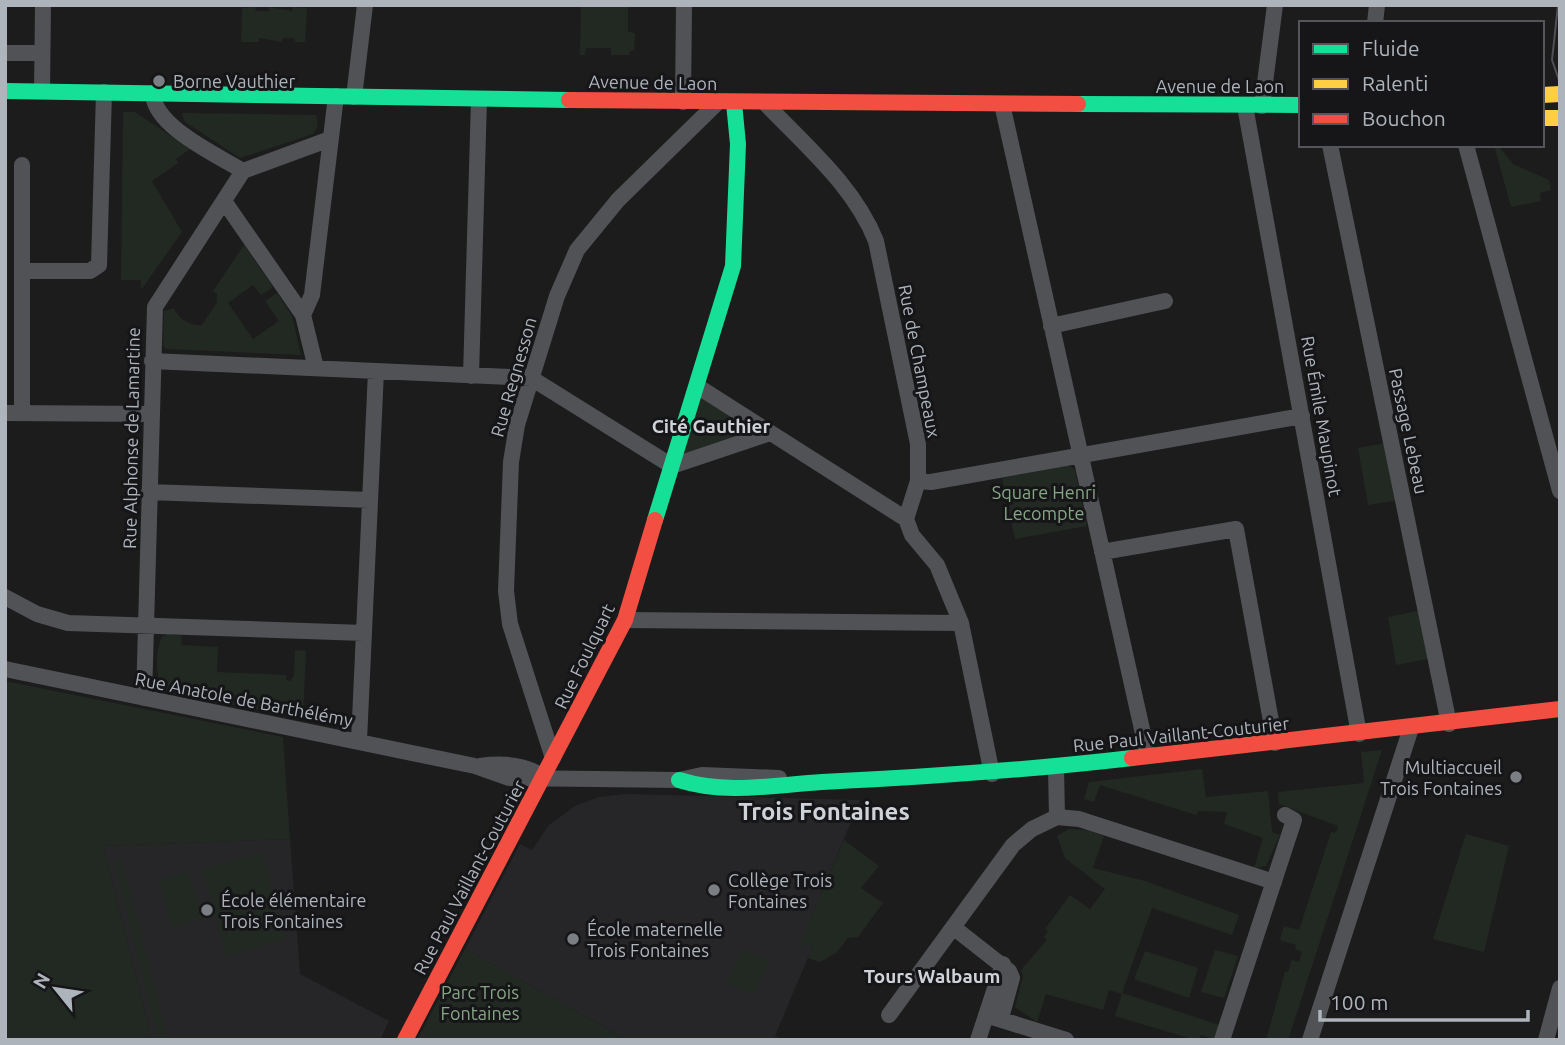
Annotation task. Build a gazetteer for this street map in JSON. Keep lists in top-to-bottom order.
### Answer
{
  "streets": {
    "street": [
      "Avenue de Laon",
      "Rue de Champeaux",
      "Rue Regnesson",
      "Rue Émile Maupinot",
      "Passage Lebeau",
      "Rue Alphonse de Lamartine",
      "Rue Foulquart",
      "Rue Anatole de Barthélémy",
      "Rue Paul Vaillant-Couturier"
    ]
  },
  "crossings": [
    ["Avenue de Laon", "Rue de Champeaux"],
    ["Avenue de Laon", "Rue Regnesson"],
    ["Avenue de Laon", "Rue Émile Maupinot"],
    ["Avenue de Laon", "Rue Foulquart"],
    ["Rue Regnesson", "Rue Foulquart"],
    ["Rue Émile Maupinot", "Rue Paul Vaillant-Couturier"],
    ["Passage Lebeau", "Rue Paul Vaillant-Couturier"],
    ["Rue Alphonse de Lamartine", "Rue Anatole de Barthélémy"],
    ["Rue Foulquart", "Rue Anatole de Barthélémy"],
    ["Rue Foulquart", "Rue Paul Vaillant-Couturier"],
    ["Rue Anatole de Barthélémy", "Rue Paul Vaillant-Couturier"]
  ],
  "districts": ["Cité Gauthier", "Trois Fontaines", "Tours Walbaum"],
  "parks": ["Square Henri Lecompte", "Parc Trois Fontaines"],
  "places": [
    "Borne Vauthier",
    "Multiaccueil Trois Fontaines",
    "Collège Trois Fontaines",
    "École élémentaire Trois Fontaines",
    "École maternelle Trois Fontaines"
  ],
  "legend": ["Fluide", "Ralenti", "Bouchon"],
  "scale_bar": "100 m",
  "north": "top left"
}
